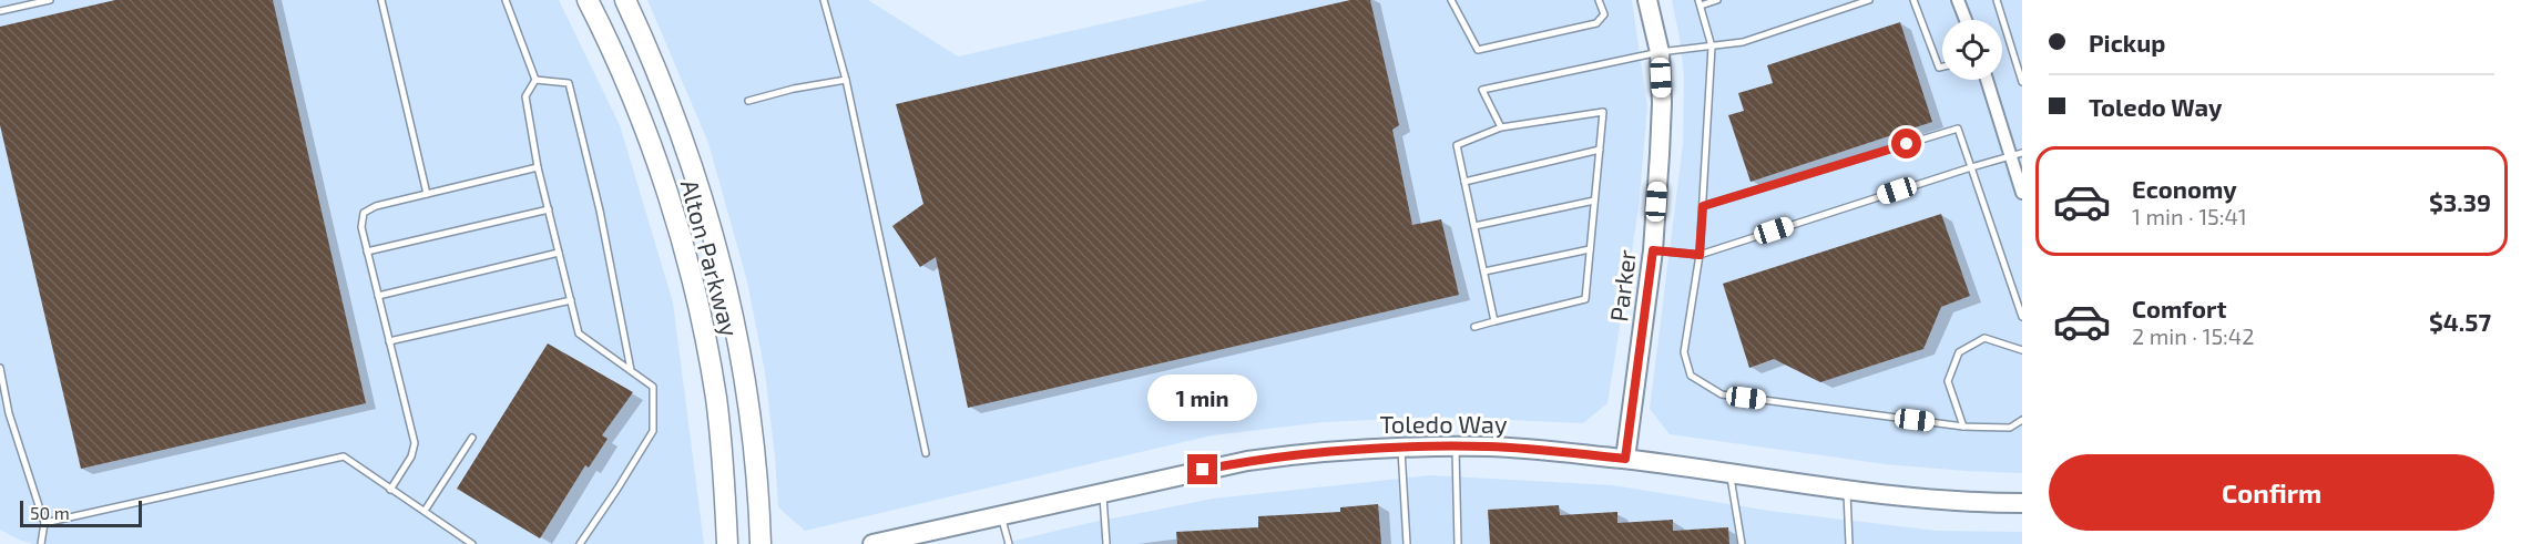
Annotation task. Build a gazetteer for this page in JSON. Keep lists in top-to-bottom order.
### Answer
{
  "streets": {
    "main road": ["Alton Parkway", "Parker", "Toledo Way"]
  },
  "crossings": [
    ["Parker", "Toledo Way"]
  ],
  "scale_bar": "50 m",
  "page": {
    "banner": ["Pickup", "Toledo Way"],
    "list": [
      {
        "name": "Economy",
        "note": "1 min · 15:41",
        "value": "$3.39"
      },
      {
        "name": "Comfort",
        "note": "2 min · 15:42",
        "value": "$4.57"
      }
    ],
    "bubble": "1 min",
    "buttons": "Confirm",
    "scale": "50 m"
  }
}
